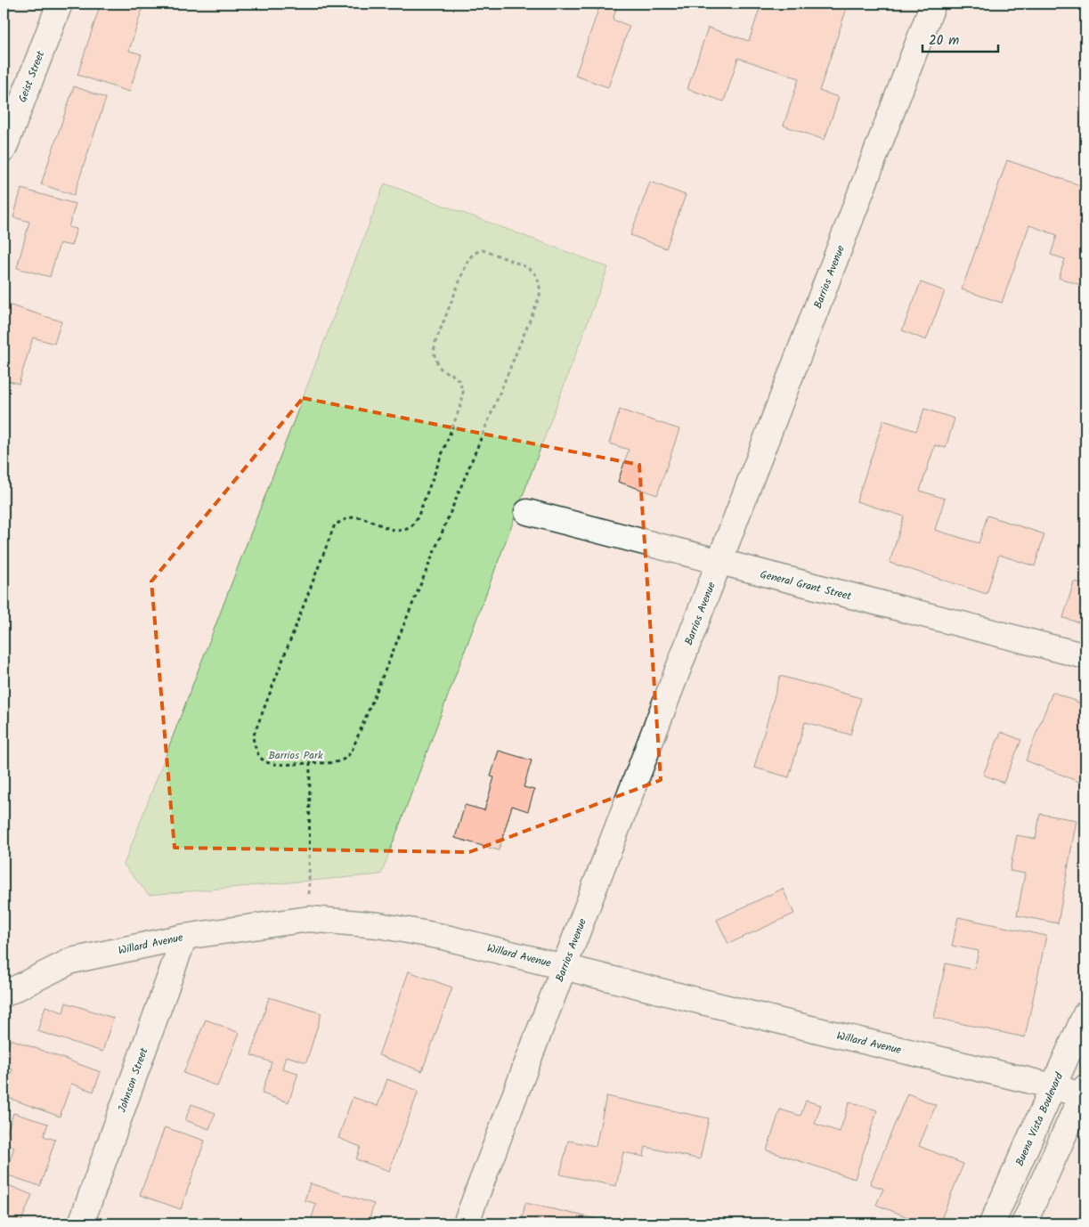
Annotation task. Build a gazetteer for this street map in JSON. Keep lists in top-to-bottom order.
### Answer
{
  "streets": {
    "street": [
      "Geist Street",
      "Barrios Avenue",
      "General Grant Street",
      "Willard Avenue",
      "Johnson Street",
      "Buena Vista Boulevard"
    ]
  },
  "crossings": [
    ["Barrios Avenue", "General Grant Street"],
    ["Barrios Avenue", "Willard Avenue"],
    ["Willard Avenue", "Johnson Street"],
    ["Willard Avenue", "Buena Vista Boulevard"]
  ],
  "parks": ["Barrios Park"],
  "scale_bar": "20 m"
}
